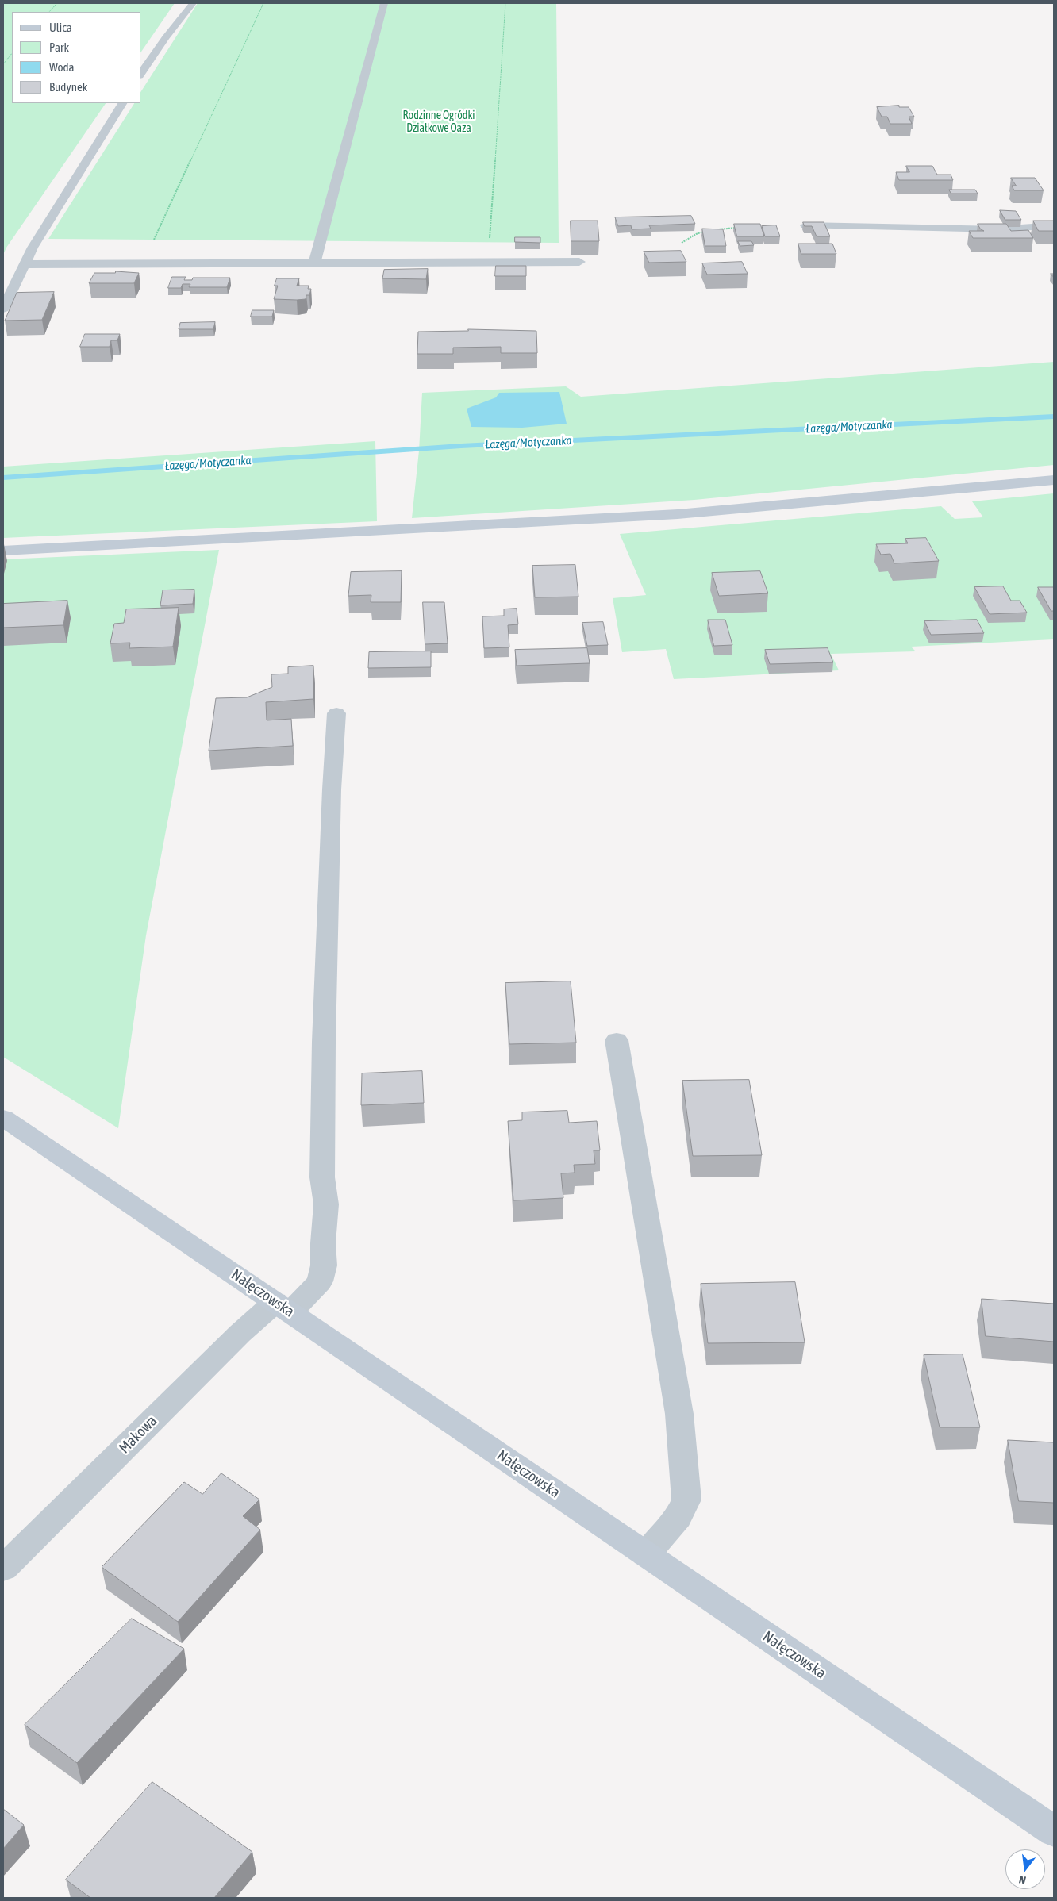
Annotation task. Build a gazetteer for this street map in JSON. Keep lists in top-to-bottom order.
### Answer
{
  "streets": {
    "street": ["Nałęczowska", "Makowa"]
  },
  "crossings": [
    ["Nałęczowska", "Makowa"]
  ],
  "water": ["Łazęga/Motyczanka"],
  "parks": ["Rodzinne Ogródki Działkowe Oaza"],
  "legend": [
    "Ulica",
    "Park",
    "Woda",
    "Budynek"
  ],
  "north": "bottom"
}
